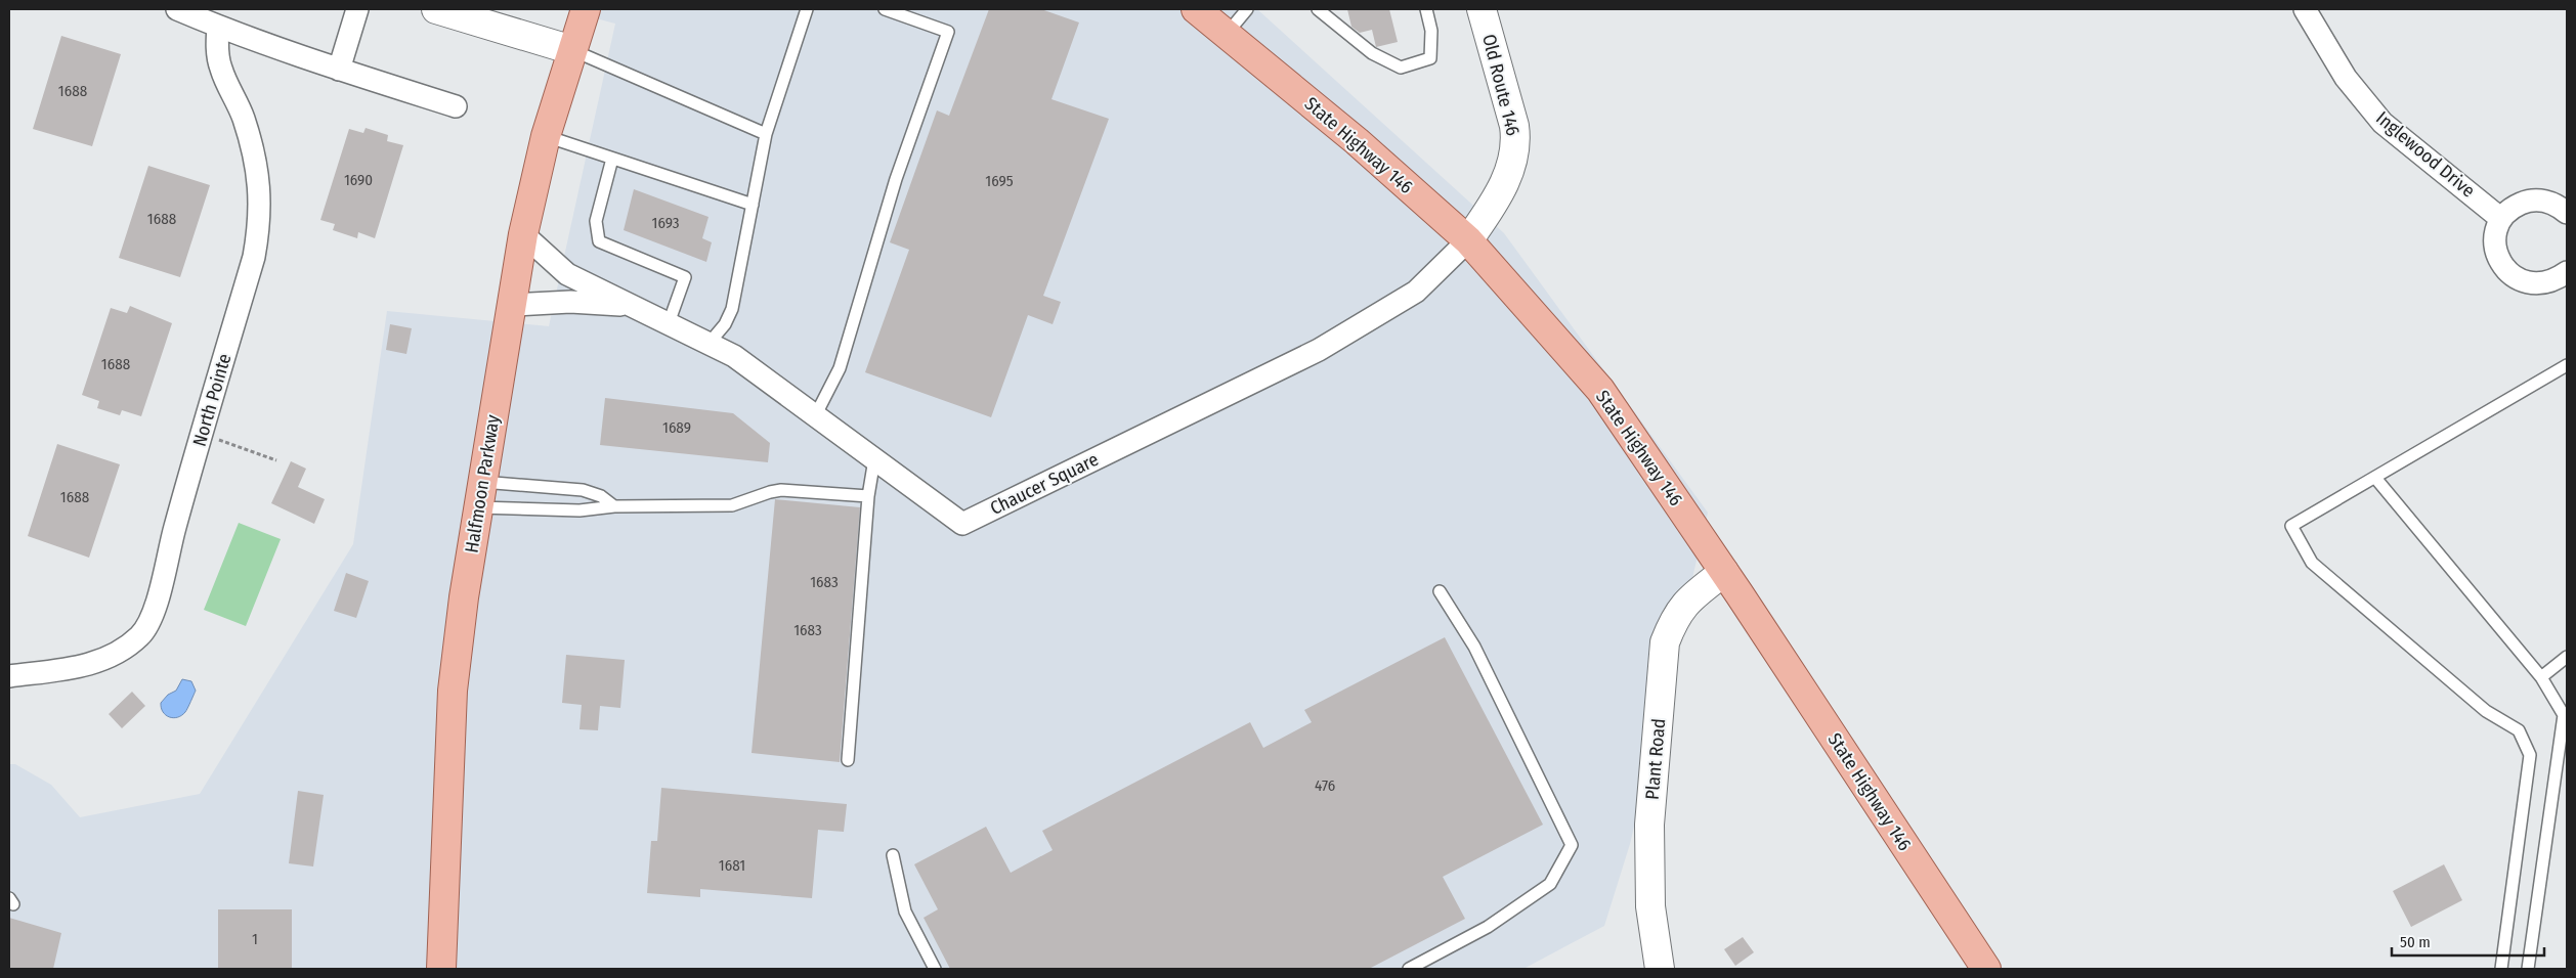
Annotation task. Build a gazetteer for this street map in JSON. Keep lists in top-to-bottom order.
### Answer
{
  "streets": {
    "main road": ["State Highway 146", "Halfmoon Parkway"],
    "street": [
      "Old Route 146",
      "Inglewood Drive",
      "North Pointe",
      "Chaucer Square",
      "Plant Road"
    ]
  },
  "crossings": [
    ["Old Route 146", "State Highway 146"],
    ["Old Route 146", "Chaucer Square"],
    ["State Highway 146", "Chaucer Square"],
    ["State Highway 146", "Plant Road"],
    ["Halfmoon Parkway", "Chaucer Square"]
  ],
  "house_numbers": [
    "1688",
    "1690",
    "1695",
    "1688",
    "1693",
    "1688",
    "1689",
    "1688",
    "1683",
    "1683",
    "476",
    "1681",
    "1"
  ],
  "scale_bar": "50 m"
}
